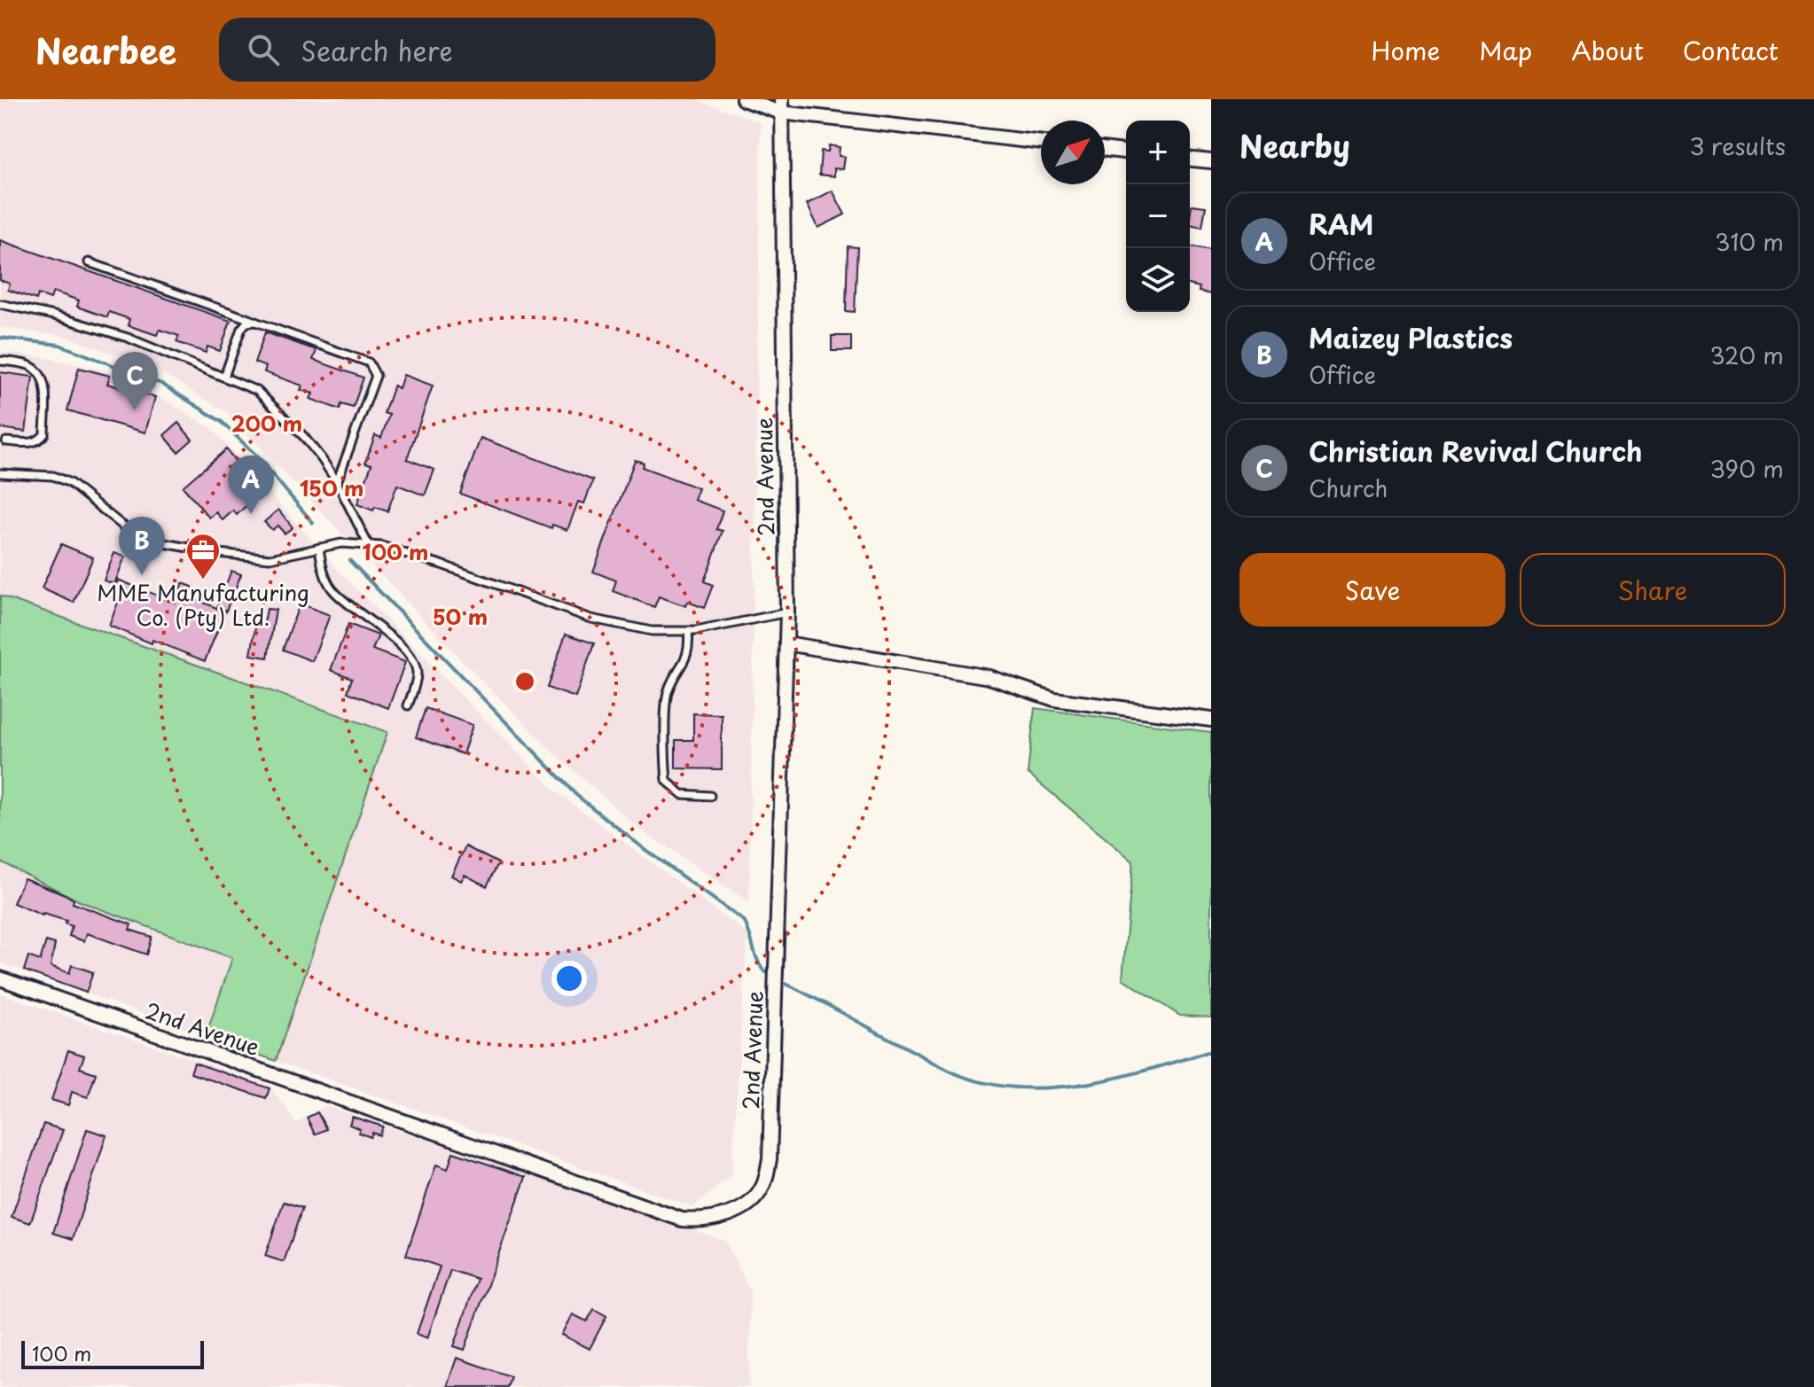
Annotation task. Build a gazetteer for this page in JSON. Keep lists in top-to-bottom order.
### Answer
{
  "streets": {
    "street": ["2nd Avenue"]
  },
  "places": {
    "office": ["MME Manufacturing Co. (Pty) Ltd."]
  },
  "scale_bar": "100 m",
  "north": "top right",
  "page": {
    "header": "Nearbee",
    "search": "Search here",
    "nav": [
      "Home",
      "Map",
      "About",
      "Contact"
    ],
    "heading": ["Nearby", "3 results"],
    "map_buttons": ["+", "−"],
    "list": [
      {
        "mark": "A",
        "name": "RAM",
        "note": "Office",
        "value": "310 m"
      },
      {
        "mark": "B",
        "name": "Maizey Plastics",
        "note": "Office",
        "value": "320 m"
      },
      {
        "mark": "C",
        "name": "Christian Revival Church",
        "note": "Church",
        "value": "390 m"
      }
    ],
    "pins": ["C", "A", "B"],
    "buttons": ["Save", "Share"],
    "scale": "100 m"
  },
  "rings": [
    "200 m",
    "150 m",
    "100 m",
    "50 m"
  ]
}
